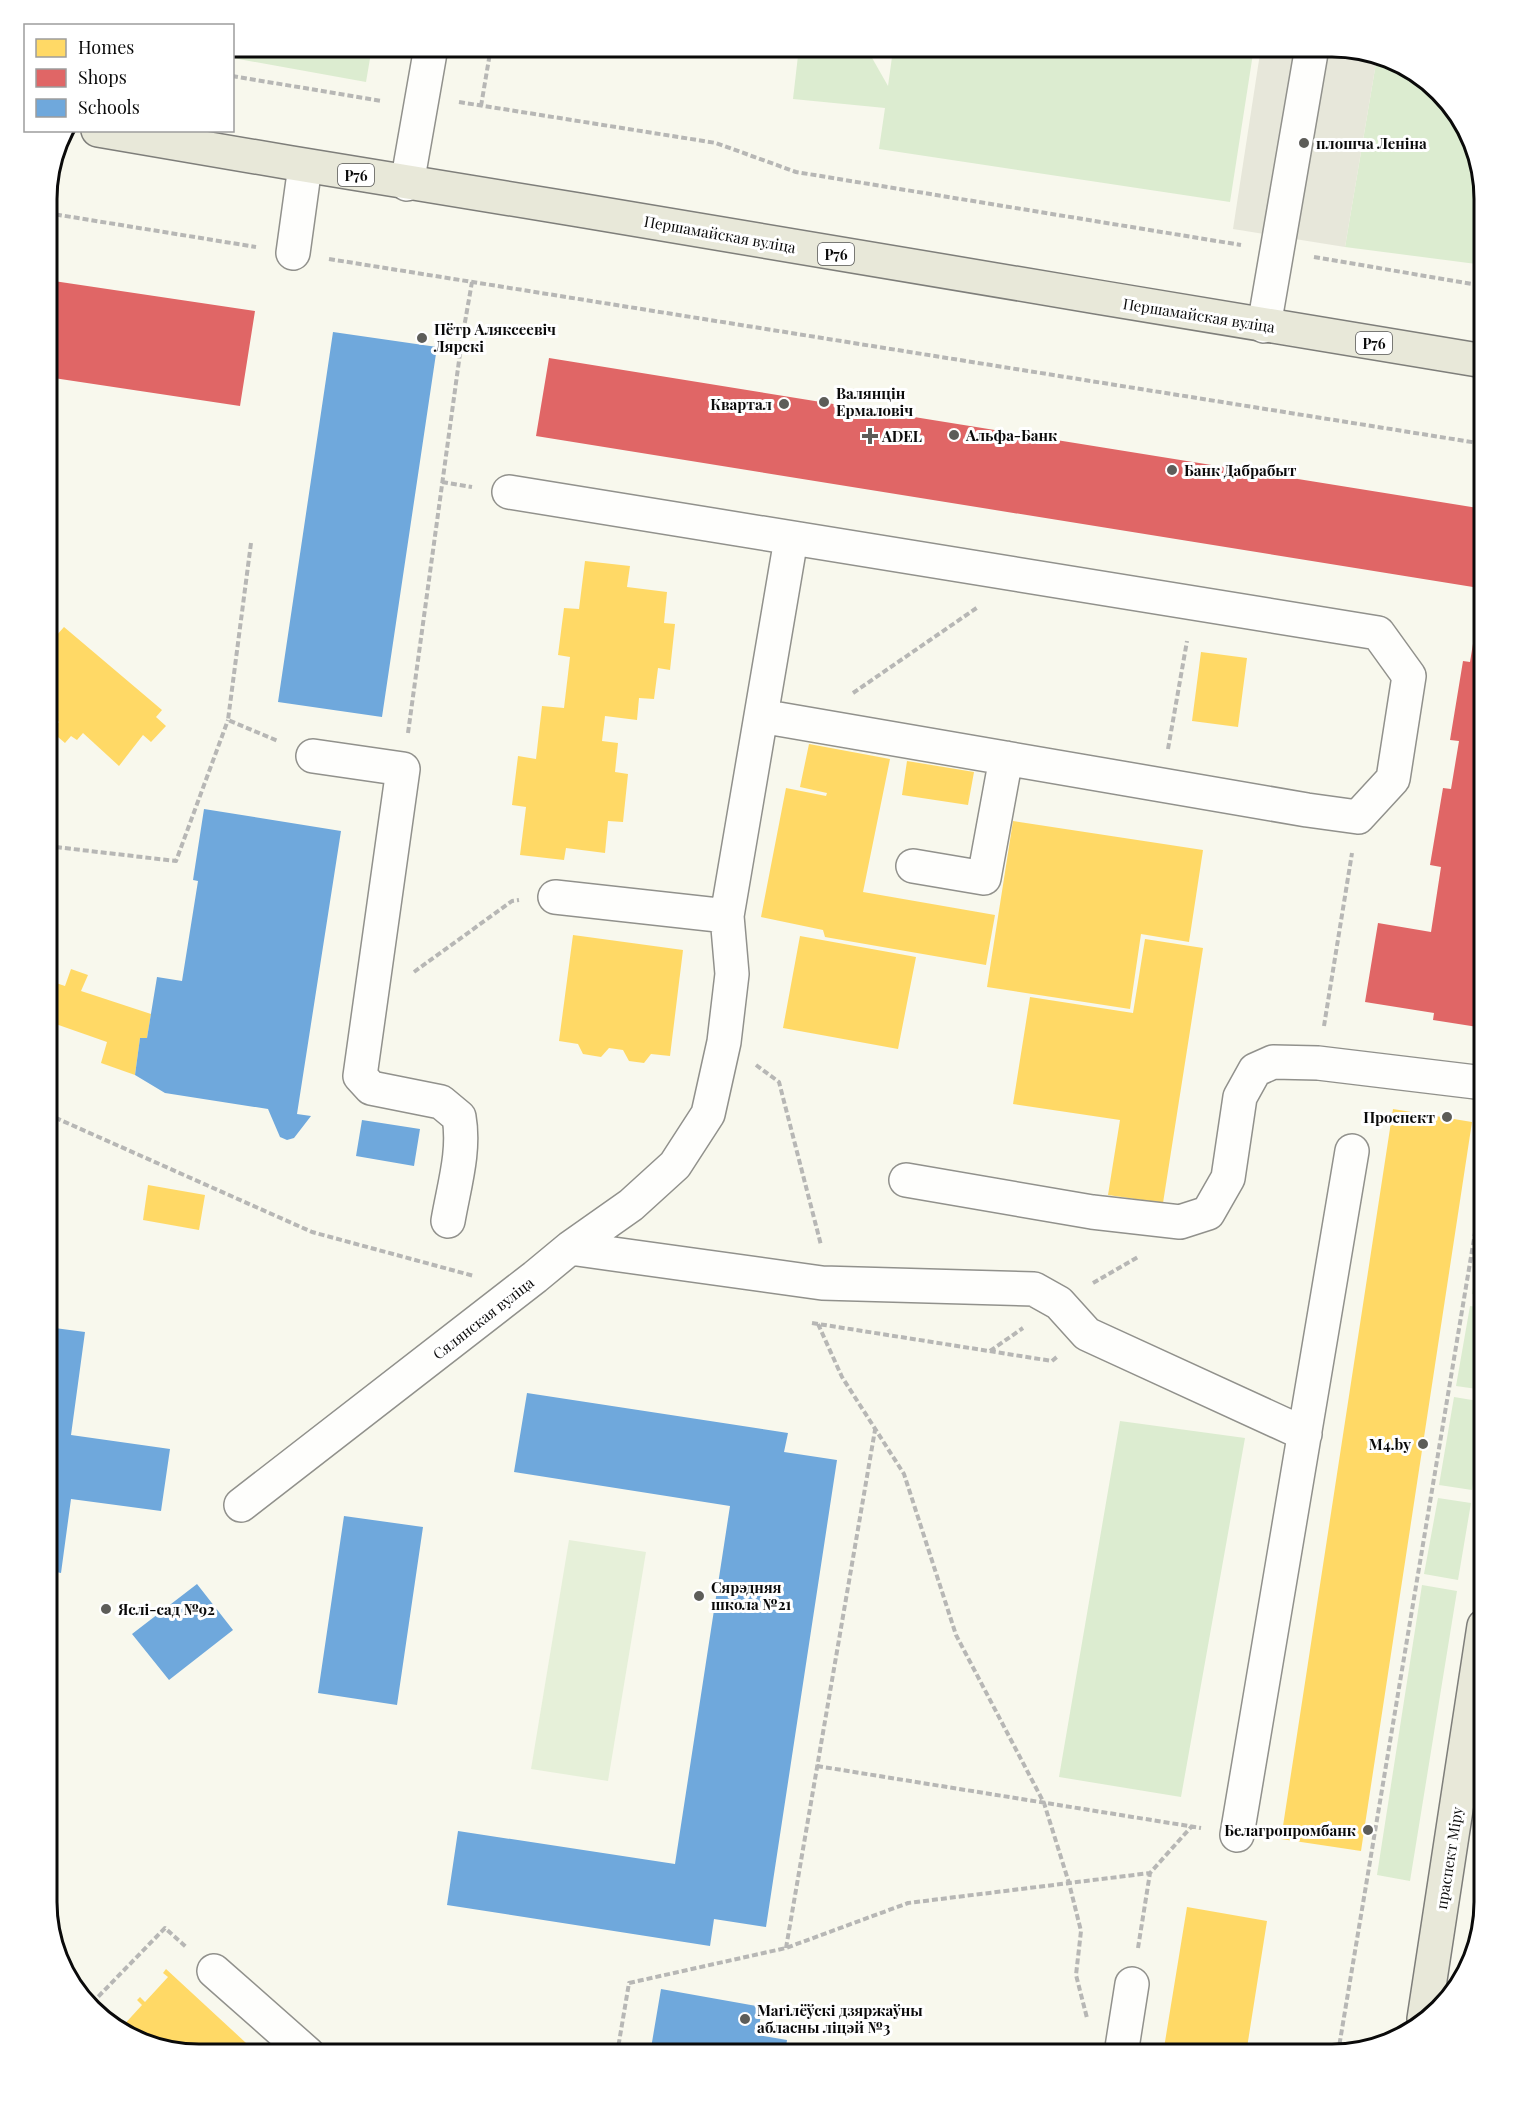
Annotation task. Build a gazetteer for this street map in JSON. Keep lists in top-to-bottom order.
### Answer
{
  "streets": {
    "main road": ["Р76", "Першамайская вуліца", "праспект Міру"],
    "street": ["Сялянская вуліца"]
  },
  "places": {
    "other": [
      "плошча Леніна",
      "Пётр Аляксеевіч Лярскі",
      "Валянцін Ермаловіч",
      "Квартал",
      "Альфа-Банк",
      "Банк Дабрабыт",
      "Проспект",
      "М4.by",
      "Сярэдняя школа №21",
      "Яслі-сад №92",
      "Белагропромбанк",
      "Магілёўскі дзяржаўны абласны ліцэй №3"
    ],
    "health": ["ADEL"]
  },
  "legend": ["Homes", "Shops", "Schools"]
}
